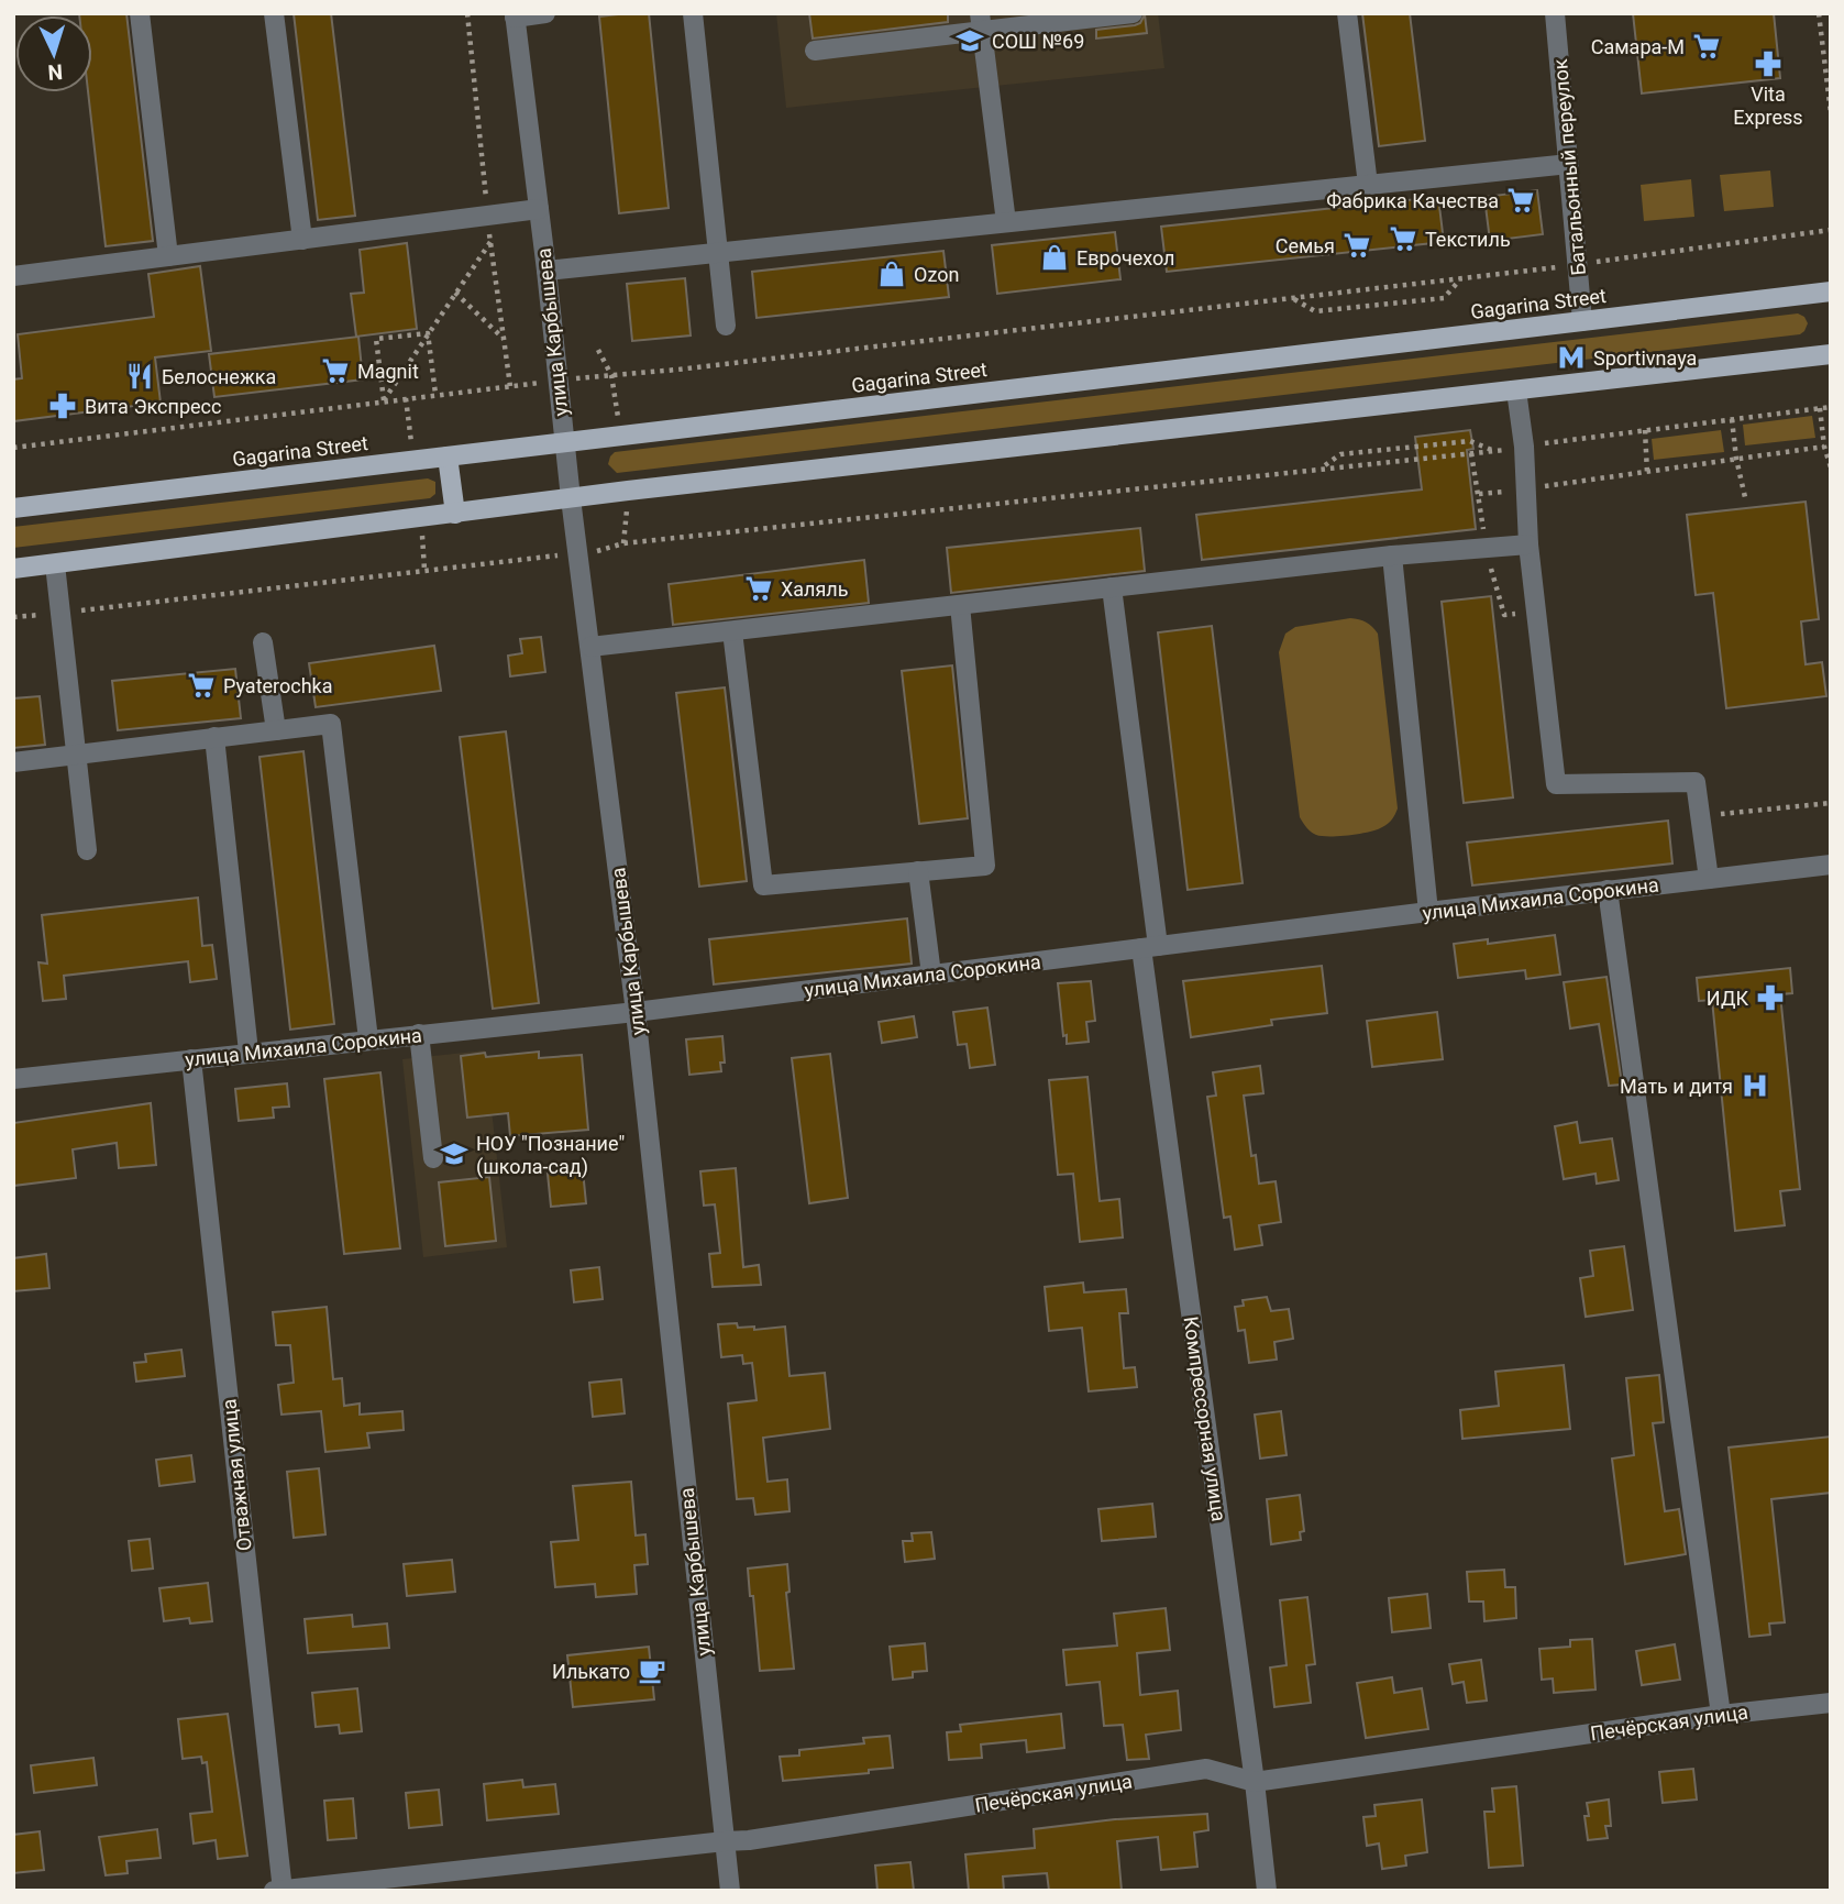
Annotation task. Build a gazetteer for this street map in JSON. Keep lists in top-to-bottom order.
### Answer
{
  "streets": {
    "main road": ["Gagarina Street"],
    "street": [
      "Батальонный переулок",
      "улица Карбышева",
      "улица Михаила Сорокина",
      "Компрессорная улица",
      "Отважная улица",
      "Печёрская улица"
    ]
  },
  "crossings": [
    ["Батальонный переулок", "Gagarina Street"],
    ["Gagarina Street", "улица Карбышева"],
    ["улица Карбышева", "улица Михаила Сорокина"],
    ["улица Карбышева", "Печёрская улица"],
    ["улица Михаила Сорокина", "Компрессорная улица"],
    ["улица Михаила Сорокина", "Отважная улица"],
    ["Компрессорная улица", "Печёрская улица"],
    ["Отважная улица", "Печёрская улица"]
  ],
  "places": {
    "school or university": ["СОШ №69", "НОУ \"Познание\" (школа-сад)"],
    "supermarket": [
      "Самара-М",
      "Фабрика Качества",
      "Текстиль",
      "Семья",
      "Magnit",
      "Халяль",
      "Pyaterochka"
    ],
    "pharmacy": ["Vita Express", "Вита Экспресс", "ИДК"],
    "shop": ["Еврочехол", "Ozon"],
    "metro station": ["Sportivnaya"],
    "restaurant": ["Белоснежка"],
    "hospital": ["Мать и дитя"],
    "cafe": ["Илькато"]
  },
  "north": "bottom"
}
